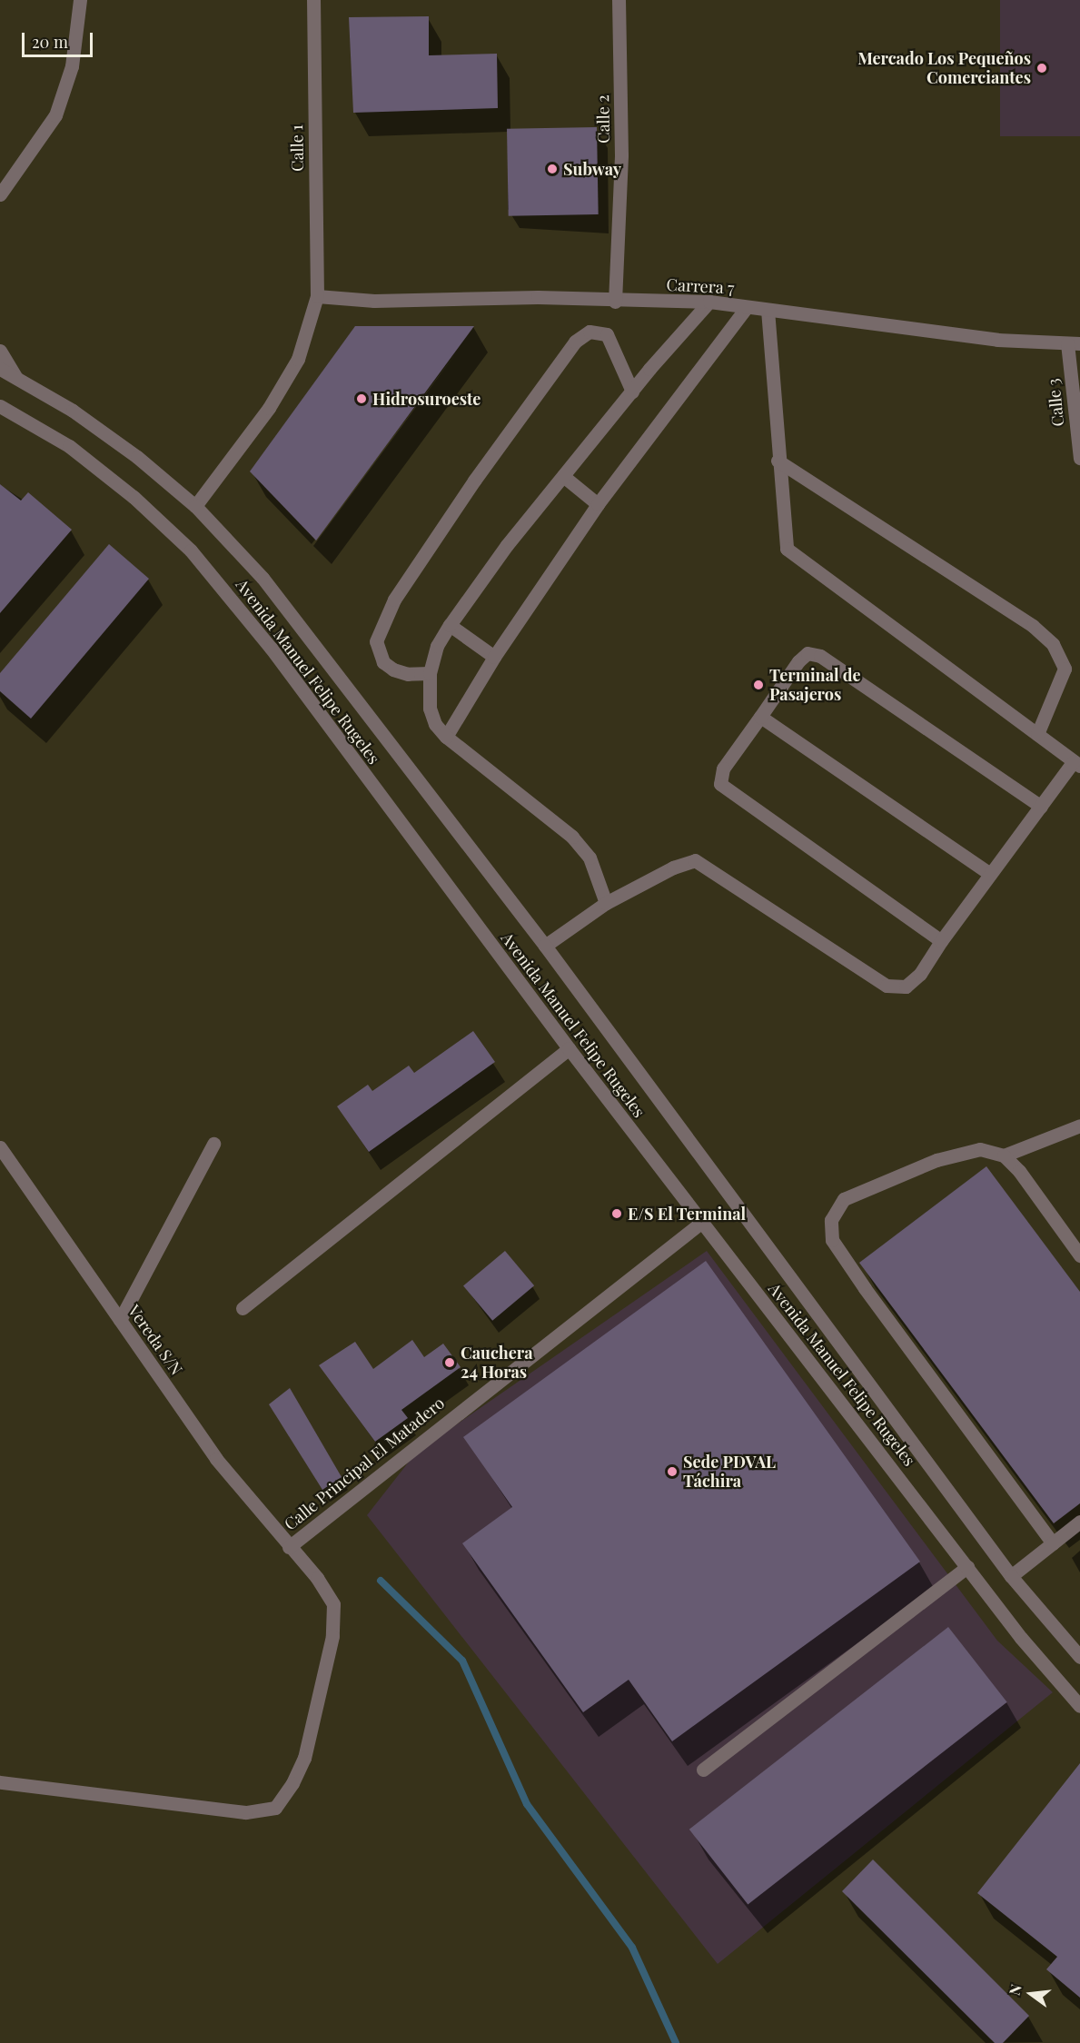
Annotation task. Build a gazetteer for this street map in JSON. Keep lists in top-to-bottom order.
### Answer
{
  "streets": {
    "street": [
      "Calle 2",
      "Calle 1",
      "Carrera 7",
      "Calle 3",
      "Avenida Manuel Felipe Rugeles",
      "Vereda S/N",
      "Calle Principal El Matadero"
    ]
  },
  "crossings": [
    ["Calle 2", "Carrera 7"],
    ["Calle 1", "Carrera 7"],
    ["Calle 1", "Avenida Manuel Felipe Rugeles"],
    ["Carrera 7", "Calle 3"],
    ["Avenida Manuel Felipe Rugeles", "Calle Principal El Matadero"],
    ["Vereda S/N", "Calle Principal El Matadero"]
  ],
  "places": [
    "Mercado Los Pequeños Comerciantes",
    "Subway",
    "Hidrosuroeste",
    "Terminal de Pasajeros",
    "E/S El Terminal",
    "Cauchera 24 Horas",
    "Sede PDVAL Táchira"
  ],
  "scale_bar": "20 m",
  "north": "left"
}
